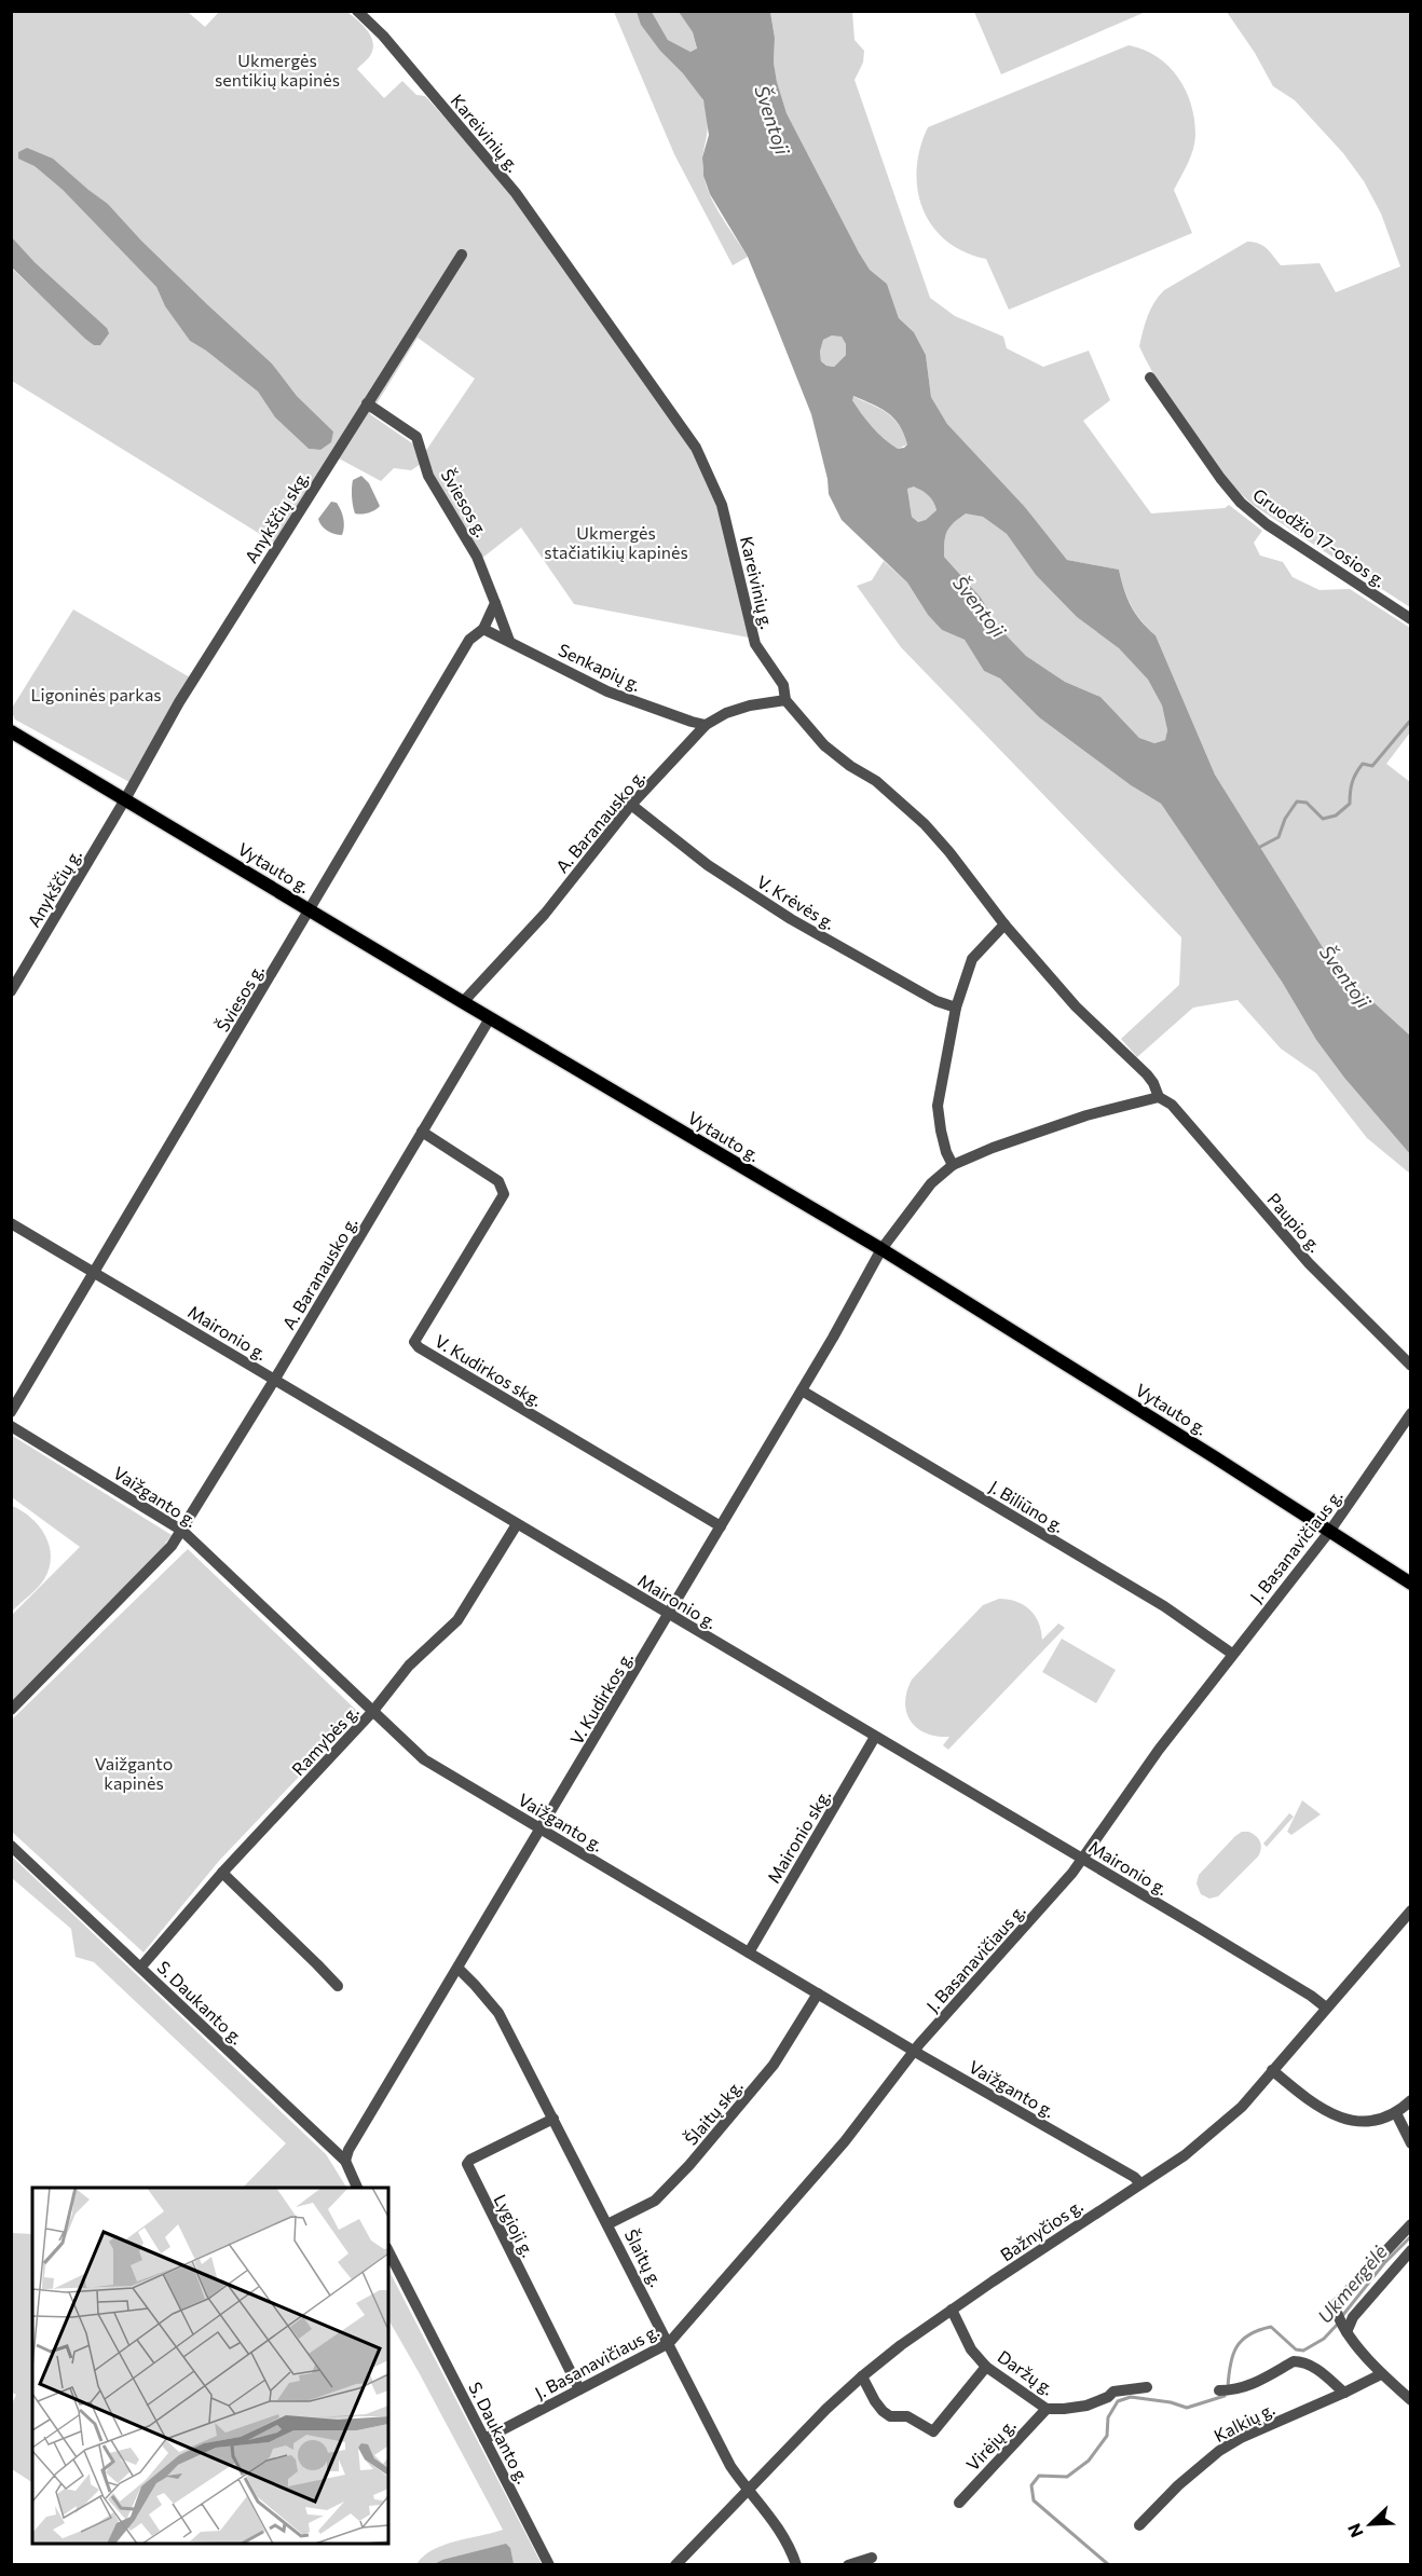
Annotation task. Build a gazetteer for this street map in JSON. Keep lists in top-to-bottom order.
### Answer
{
  "streets": {
    "main road": ["Vytauto g."],
    "street": [
      "Kareivinių g.",
      "Šviesos g.",
      "Anykščių skg.",
      "Gruodžio 17-osios g.",
      "Senkapių g.",
      "A. Baranausko g.",
      "Anykščių g.",
      "V. Krėvės g.",
      "Paupio g.",
      "Maironio g.",
      "V. Kudirkos skg.",
      "Vaižganto g.",
      "J. Biliūno g.",
      "J. Basanavičiaus g.",
      "V. Kudirkos g.",
      "Ramybės g.",
      "Maironio skg.",
      "S. Daukanto g.",
      "Šlaitų skg.",
      "Lygioji g.",
      "Bažnyčios g.",
      "Šlaitų g.",
      "Daržų g.",
      "Kalkių g.",
      "Virėjų g."
    ]
  },
  "crossings": [
    ["Kareivinių g.", "A. Baranausko g."],
    ["Kareivinių g.", "Paupio g."],
    ["Šviesos g.", "Anykščių skg."],
    ["Šviesos g.", "Senkapių g."],
    ["Šviesos g.", "Vytauto g."],
    ["Šviesos g.", "Maironio g."],
    ["Anykščių skg.", "Vytauto g."],
    ["Anykščių skg.", "Anykščių g."],
    ["Senkapių g.", "A. Baranausko g."],
    ["A. Baranausko g.", "Vytauto g."],
    ["A. Baranausko g.", "V. Krėvės g."],
    ["A. Baranausko g.", "Maironio g."],
    ["A. Baranausko g.", "V. Kudirkos skg."],
    ["A. Baranausko g.", "Vaižganto g."],
    ["Vytauto g.", "Anykščių g."],
    ["Vytauto g.", "J. Basanavičiaus g."],
    ["Vytauto g.", "V. Kudirkos g."],
    ["Maironio g.", "J. Basanavičiaus g."],
    ["Maironio g.", "V. Kudirkos g."],
    ["Maironio g.", "Ramybės g."],
    ["Maironio g.", "Maironio skg."],
    ["Maironio g.", "Bažnyčios g."],
    ["V. Kudirkos skg.", "V. Kudirkos g."],
    ["Vaižganto g.", "J. Basanavičiaus g."],
    ["Vaižganto g.", "V. Kudirkos g."],
    ["Vaižganto g.", "Ramybės g."],
    ["Vaižganto g.", "Maironio skg."],
    ["Vaižganto g.", "Šlaitų skg."],
    ["Vaižganto g.", "Bažnyčios g."],
    ["J. Biliūno g.", "J. Basanavičiaus g."],
    ["J. Biliūno g.", "V. Kudirkos g."],
    ["J. Basanavičiaus g.", "S. Daukanto g."],
    ["J. Basanavičiaus g.", "Lygioji g."],
    ["J. Basanavičiaus g.", "Šlaitų g."],
    ["V. Kudirkos g.", "S. Daukanto g."],
    ["V. Kudirkos g.", "Šlaitų g."],
    ["Ramybės g.", "S. Daukanto g."],
    ["Šlaitų skg.", "Šlaitų g."],
    ["Lygioji g.", "Šlaitų g."],
    ["Bažnyčios g.", "Šlaitų g."],
    ["Bažnyčios g.", "Daržų g."],
    ["Daržų g.", "Virėjų g."]
  ],
  "water": ["Šventoji", "Ukmergėlė"],
  "parks": [
    "Ukmergės sentikių kapinės",
    "Ukmergės stačiatikių kapinės",
    "Ligoninės parkas",
    "Vaižganto kapinės"
  ],
  "north": "bottom left"
}
